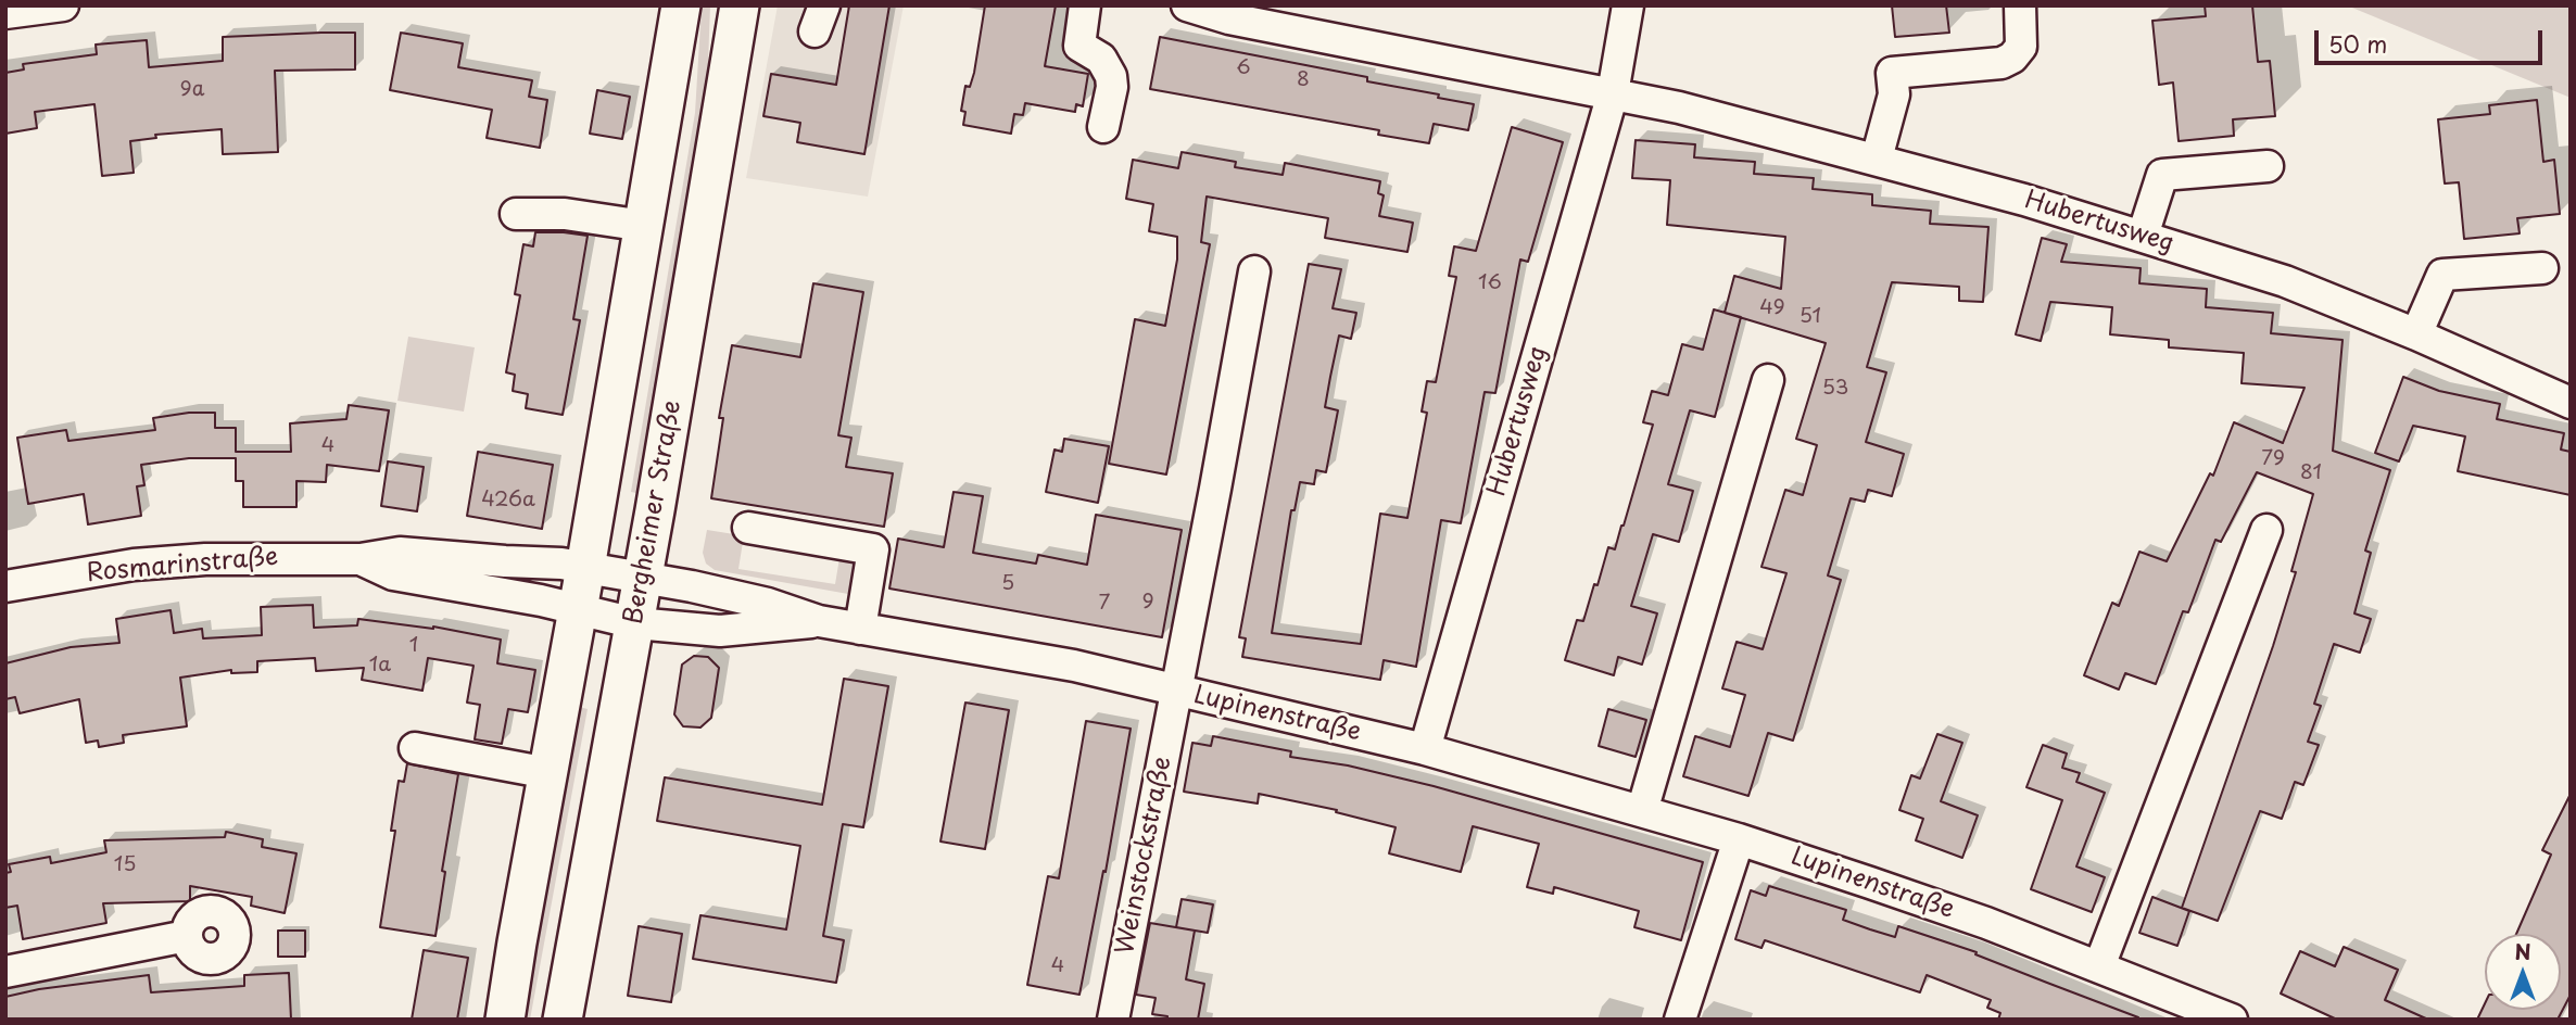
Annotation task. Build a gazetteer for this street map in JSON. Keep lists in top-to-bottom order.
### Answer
{
  "streets": {
    "main road": ["Bergheimer Straße"],
    "street": [
      "Hubertusweg",
      "Rosmarinstraße",
      "Lupinenstraße",
      "Weinstockstraße"
    ]
  },
  "crossings": [
    ["Hubertusweg", "Lupinenstraße"],
    ["Bergheimer Straße", "Rosmarinstraße"],
    ["Bergheimer Straße", "Lupinenstraße"],
    ["Rosmarinstraße", "Lupinenstraße"],
    ["Lupinenstraße", "Weinstockstraße"]
  ],
  "house_numbers": [
    "6",
    "8",
    "9a",
    "16",
    "49",
    "51",
    "53",
    "4",
    "79",
    "81",
    "426a",
    "5",
    "9",
    "7",
    "1",
    "1a",
    "15",
    "4"
  ],
  "scale_bar": "50 m",
  "north": "top"
}
